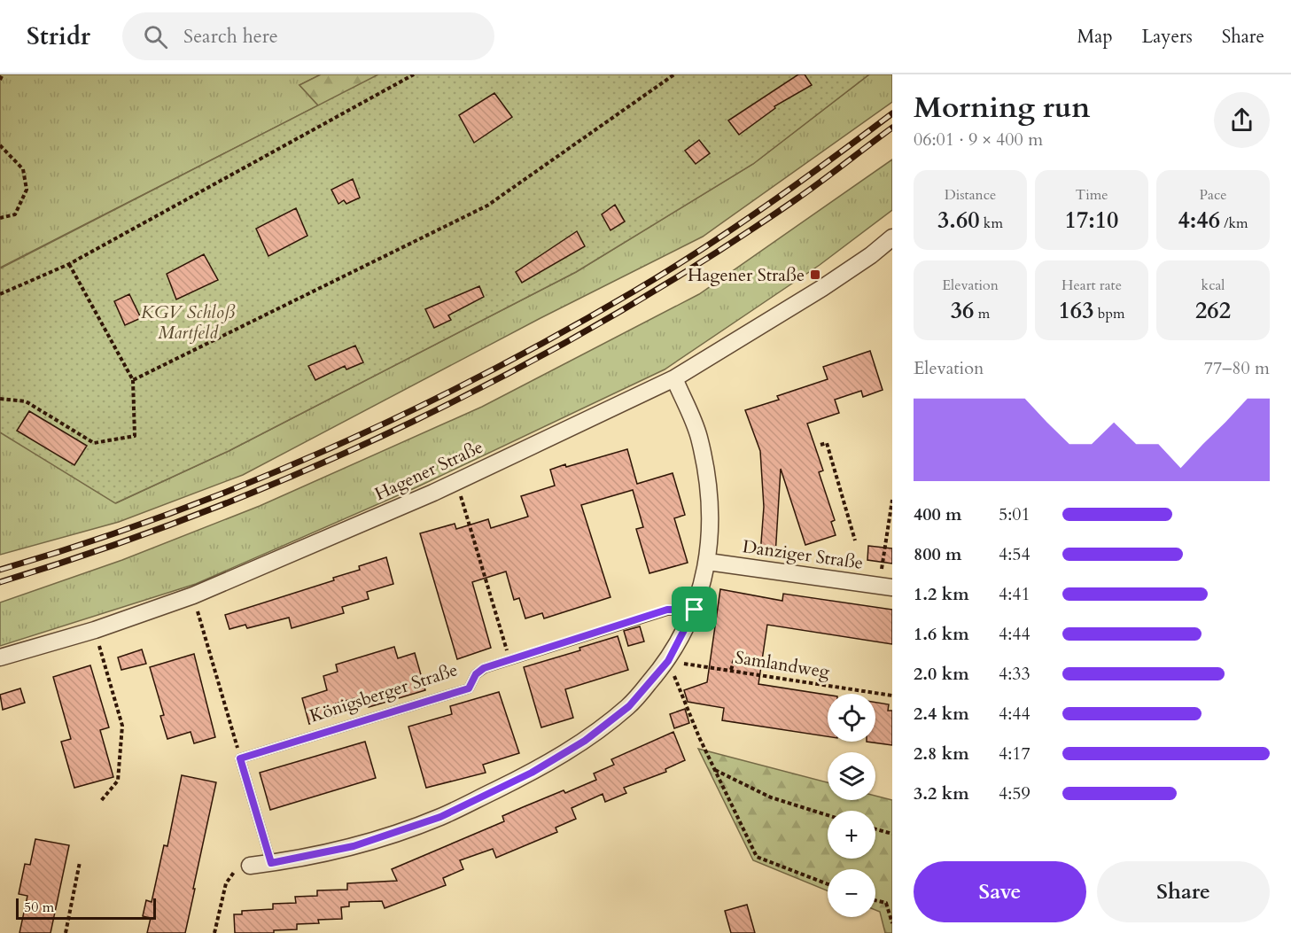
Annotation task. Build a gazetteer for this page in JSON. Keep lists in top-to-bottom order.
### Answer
{
  "streets": {
    "street": ["Hagener Straße", "Danziger Straße"],
    "lane": ["Königsberger Straße"],
    "path": ["Samlandweg"]
  },
  "parks": ["KGV Schloß Martfeld"],
  "places": {
    "transit": ["Hagener Straße"]
  },
  "scale_bar": "50 m",
  "page": {
    "header": "Stridr",
    "search": "Search here",
    "nav": ["Map", "Layers", "Share"],
    "heading": ["Morning run", "06:01 · 9 × 400 m"],
    "stats": [
      ["Distance", "3.60 km"],
      ["Time", "17:10"],
      ["Pace", "4:46 /km"],
      ["Elevation", "36 m"],
      ["Heart rate", "163 bpm"],
      ["kcal", "262"]
    ],
    "chart": ["Elevation", "77–80 m"],
    "list": [
      {
        "name": "400 m",
        "note": "5:01"
      },
      {
        "name": "800 m",
        "note": "4:54"
      },
      {
        "name": "1.2 km",
        "note": "4:41"
      },
      {
        "name": "1.6 km",
        "note": "4:44"
      },
      {
        "name": "2.0 km",
        "note": "4:33"
      },
      {
        "name": "2.4 km",
        "note": "4:44"
      },
      {
        "name": "2.8 km",
        "note": "4:17"
      },
      {
        "name": "3.2 km",
        "note": "4:59"
      }
    ],
    "map_buttons": ["+", "−"],
    "buttons": ["Save", "Share"],
    "scale": "50 m"
  }
}
